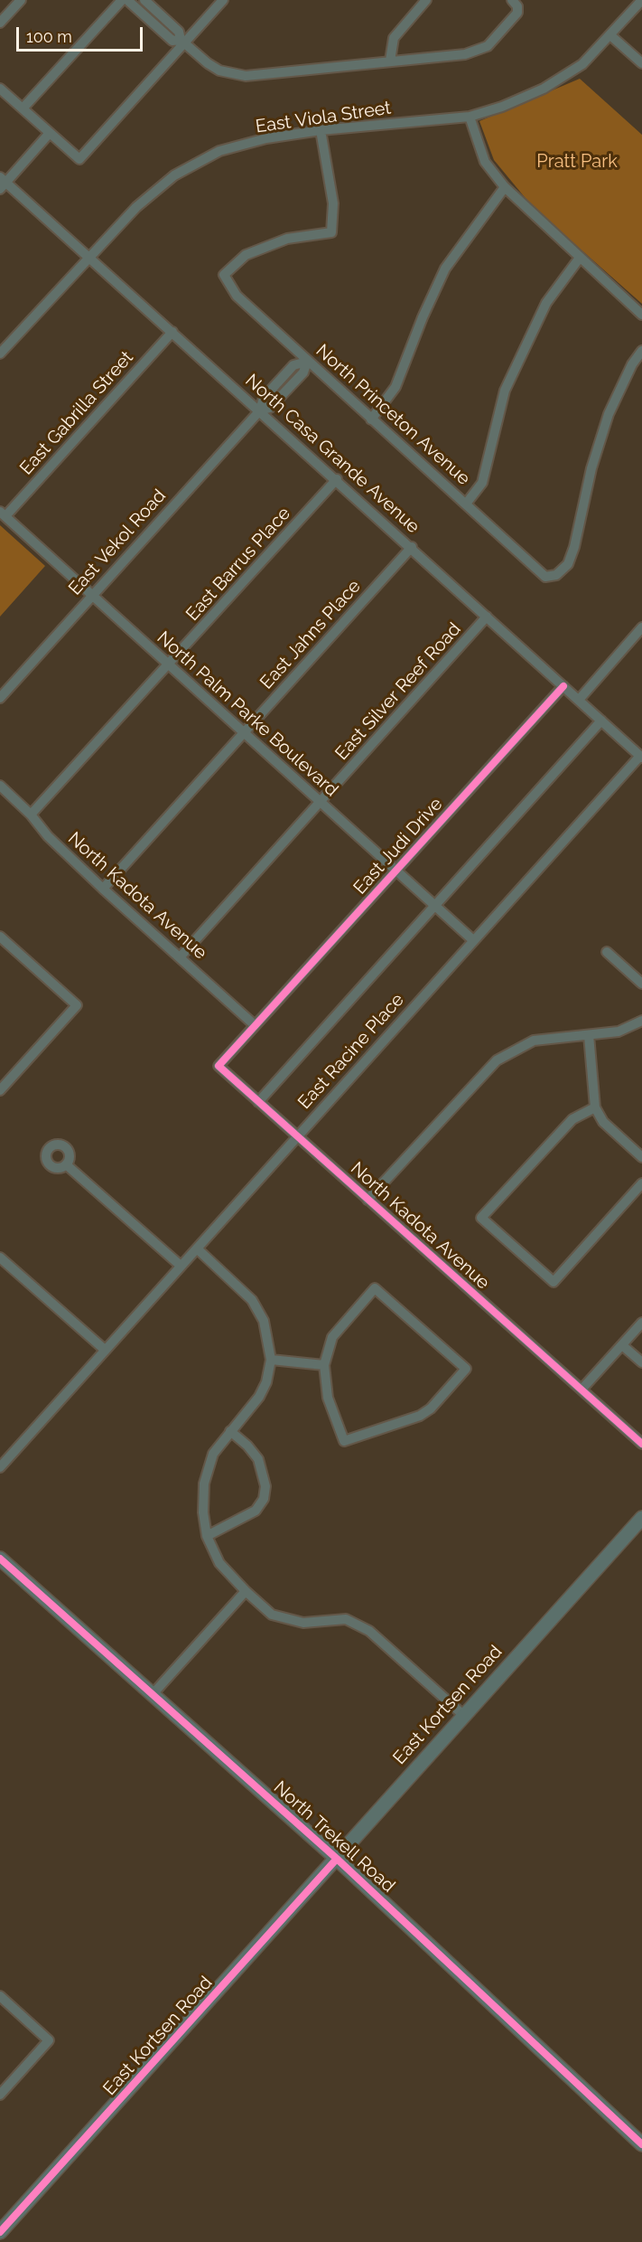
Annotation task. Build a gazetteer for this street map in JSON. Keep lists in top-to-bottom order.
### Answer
{
  "streets": {
    "street": [
      "East Viola Street",
      "East Gabrilla Street",
      "North Princeton Avenue",
      "North Casa Grande Avenue",
      "East Vekol Road",
      "East Barrus Place",
      "East Jahns Place",
      "East Silver Reef Road",
      "North Palm Parke Boulevard",
      "East Judi Drive",
      "North Kadota Avenue",
      "East Racine Place",
      "East Kortsen Road",
      "North Trekell Road"
    ]
  },
  "crossings": [
    ["East Viola Street", "North Princeton Avenue"],
    ["East Viola Street", "North Casa Grande Avenue"],
    ["East Gabrilla Street", "North Casa Grande Avenue"],
    ["East Gabrilla Street", "North Palm Parke Boulevard"],
    ["North Princeton Avenue", "East Vekol Road"],
    ["North Casa Grande Avenue", "East Vekol Road"],
    ["North Casa Grande Avenue", "East Barrus Place"],
    ["North Casa Grande Avenue", "East Jahns Place"],
    ["North Casa Grande Avenue", "East Silver Reef Road"],
    ["North Casa Grande Avenue", "East Judi Drive"],
    ["North Casa Grande Avenue", "East Racine Place"],
    ["East Vekol Road", "North Palm Parke Boulevard"],
    ["East Barrus Place", "North Palm Parke Boulevard"],
    ["East Barrus Place", "North Kadota Avenue"],
    ["East Jahns Place", "North Palm Parke Boulevard"],
    ["East Jahns Place", "North Kadota Avenue"],
    ["East Silver Reef Road", "North Palm Parke Boulevard"],
    ["East Silver Reef Road", "North Kadota Avenue"],
    ["North Palm Parke Boulevard", "East Judi Drive"],
    ["North Palm Parke Boulevard", "East Racine Place"],
    ["East Judi Drive", "North Kadota Avenue"],
    ["North Kadota Avenue", "East Racine Place"],
    ["East Kortsen Road", "North Trekell Road"]
  ],
  "parks": ["Pratt Park"],
  "scale_bar": "100 m"
}
